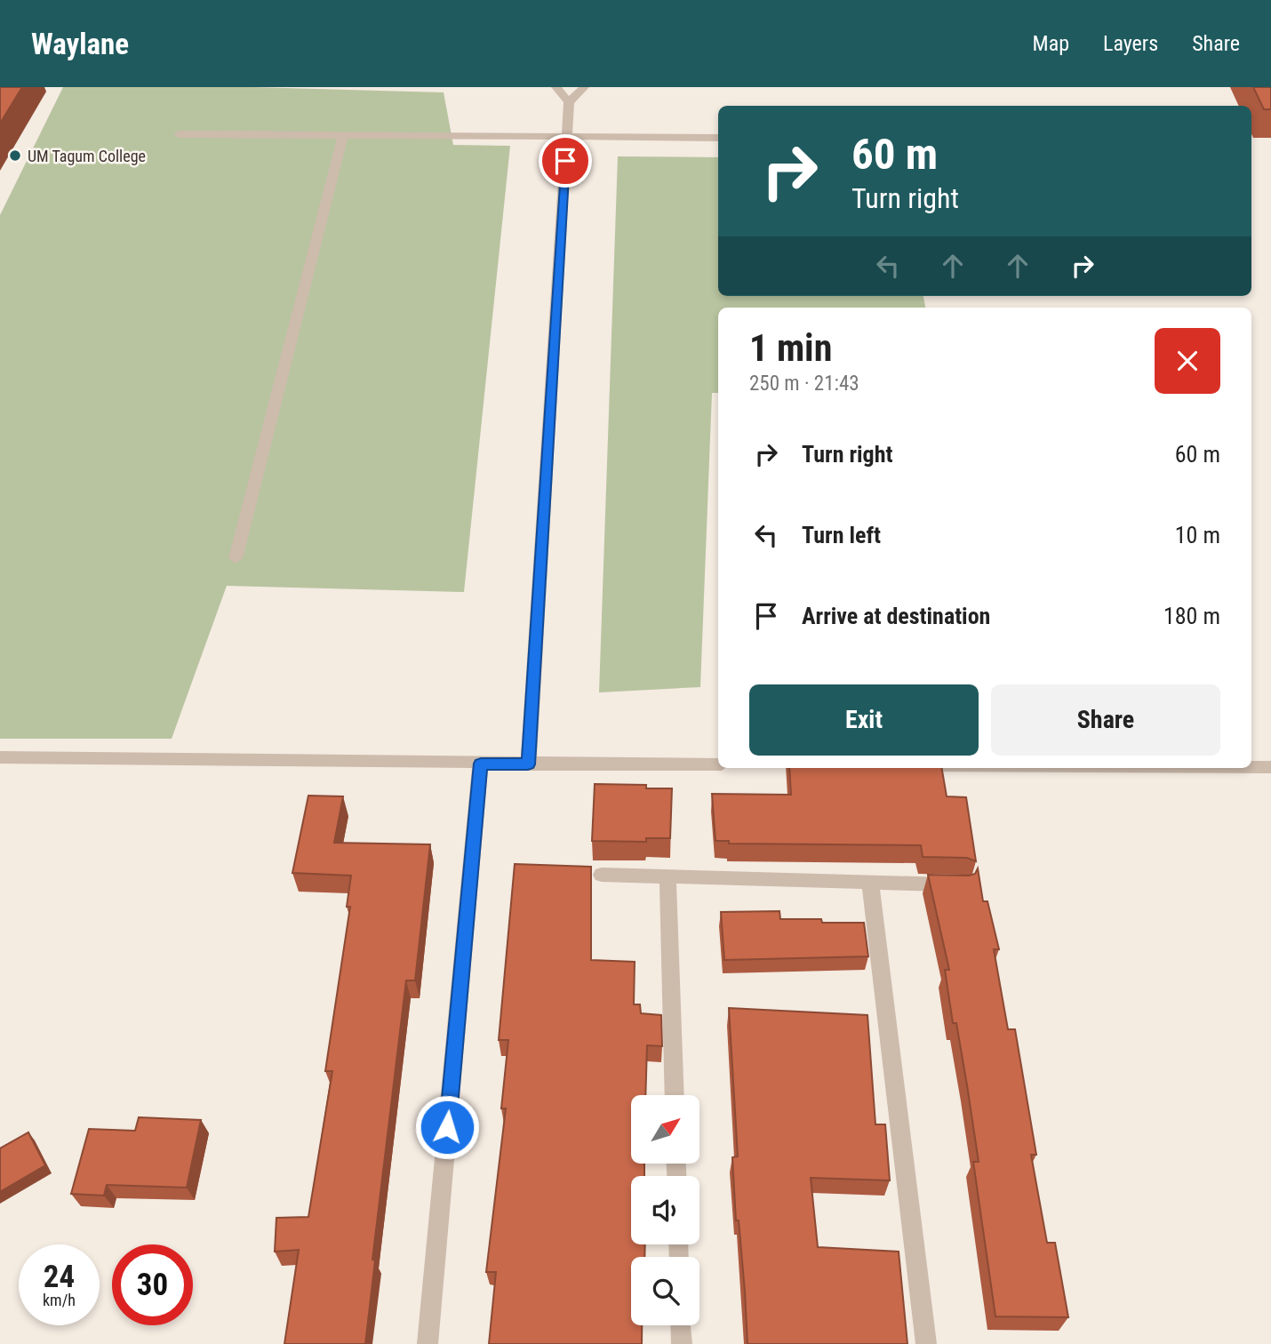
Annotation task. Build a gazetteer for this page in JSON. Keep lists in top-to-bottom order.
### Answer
{
  "places": ["UM Tagum College"],
  "north": "top right",
  "page": {
    "header": "Waylane",
    "nav": ["Map", "Layers", "Share"],
    "turn": ["60 m", "Turn right"],
    "heading": ["1 min", "250 m · 21:43"],
    "list": [
      {
        "name": "Turn right",
        "value": "60 m"
      },
      {
        "name": "Turn left",
        "value": "10 m"
      },
      {
        "name": "Arrive at destination",
        "value": "180 m"
      }
    ],
    "buttons": ["Exit", "Share"],
    "speed": "24 km/h",
    "limit": "30"
  }
}
